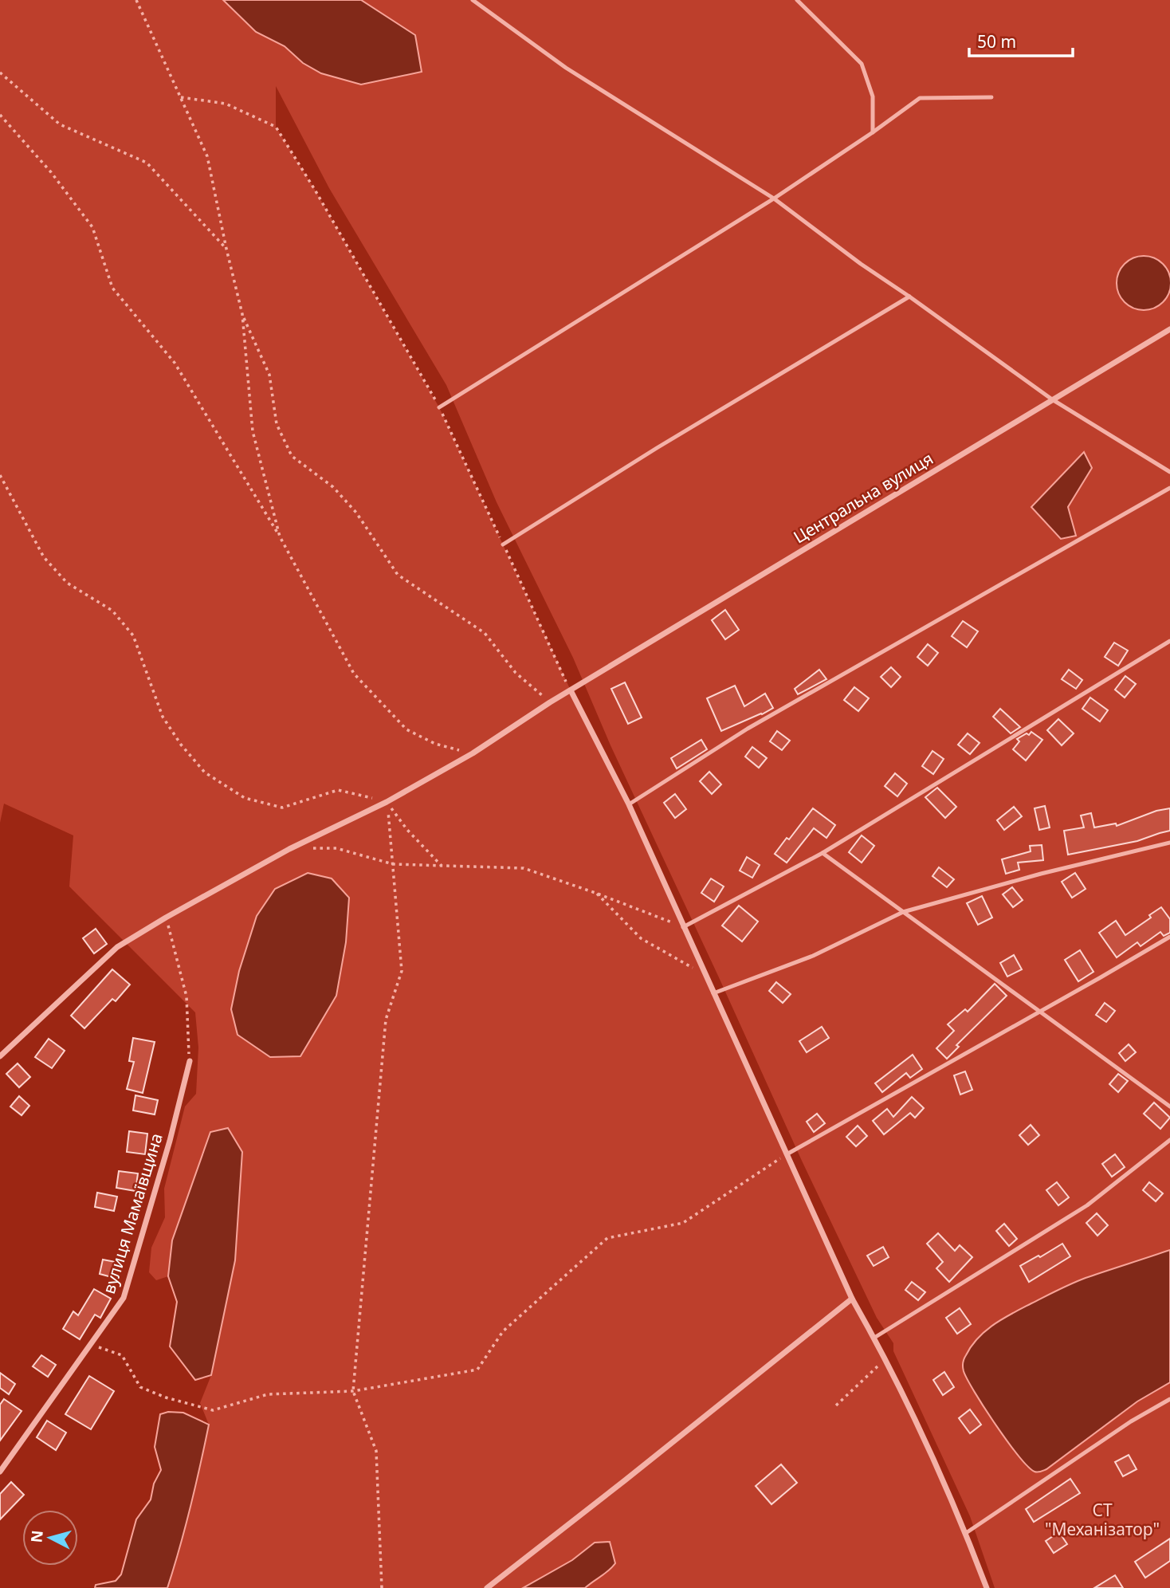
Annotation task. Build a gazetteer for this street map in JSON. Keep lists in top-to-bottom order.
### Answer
{
  "streets": {
    "street": ["Центральна вулиця", "вулиця Мамаївщина"]
  },
  "parks": ["СТ \"Механізатор\""],
  "scale_bar": "50 m",
  "north": "left"
}
